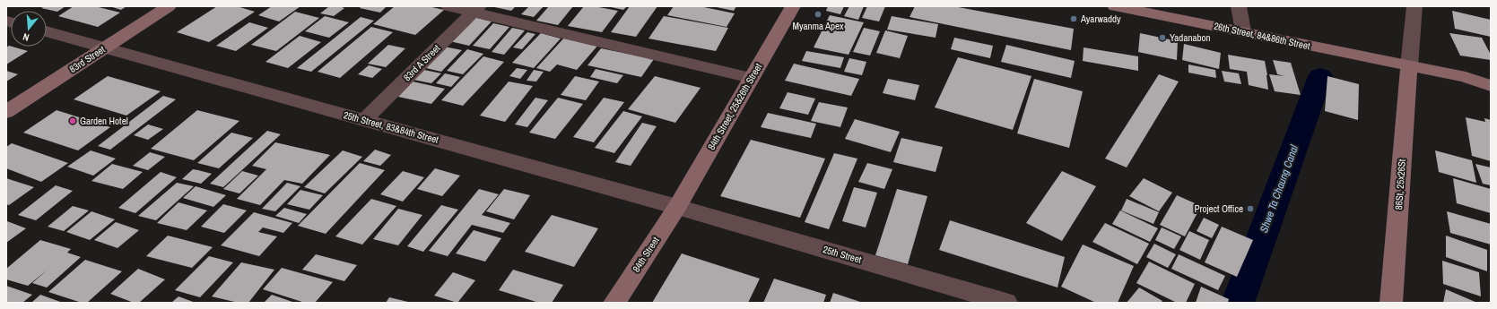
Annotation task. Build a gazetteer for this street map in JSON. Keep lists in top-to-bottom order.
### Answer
{
  "streets": {
    "street": [
      "26th Street, 84&86th Street",
      "83rd Street",
      "83rd A Street",
      "84th Street, 25&26th Street",
      "25th Street, 83&84th Street",
      "86St, 25x26St",
      "84th Street",
      "25th Street"
    ]
  },
  "crossings": [
    ["26th Street, 84&86th Street", "86St, 25x26St"],
    ["83rd Street", "25th Street, 83&84th Street"],
    ["83rd A Street", "25th Street, 83&84th Street"],
    ["84th Street, 25&26th Street", "25th Street, 83&84th Street"],
    ["84th Street, 25&26th Street", "84th Street"],
    ["84th Street, 25&26th Street", "25th Street"],
    ["25th Street, 83&84th Street", "84th Street"],
    ["25th Street, 83&84th Street", "25th Street"],
    ["84th Street", "25th Street"]
  ],
  "water": ["Shwe Ta Chaung Canal"],
  "places": [
    "Myanma Apex",
    "Ayarwaddy",
    "Yadanabon",
    "Garden Hotel",
    "Project Office"
  ],
  "north": "bottom"
}
